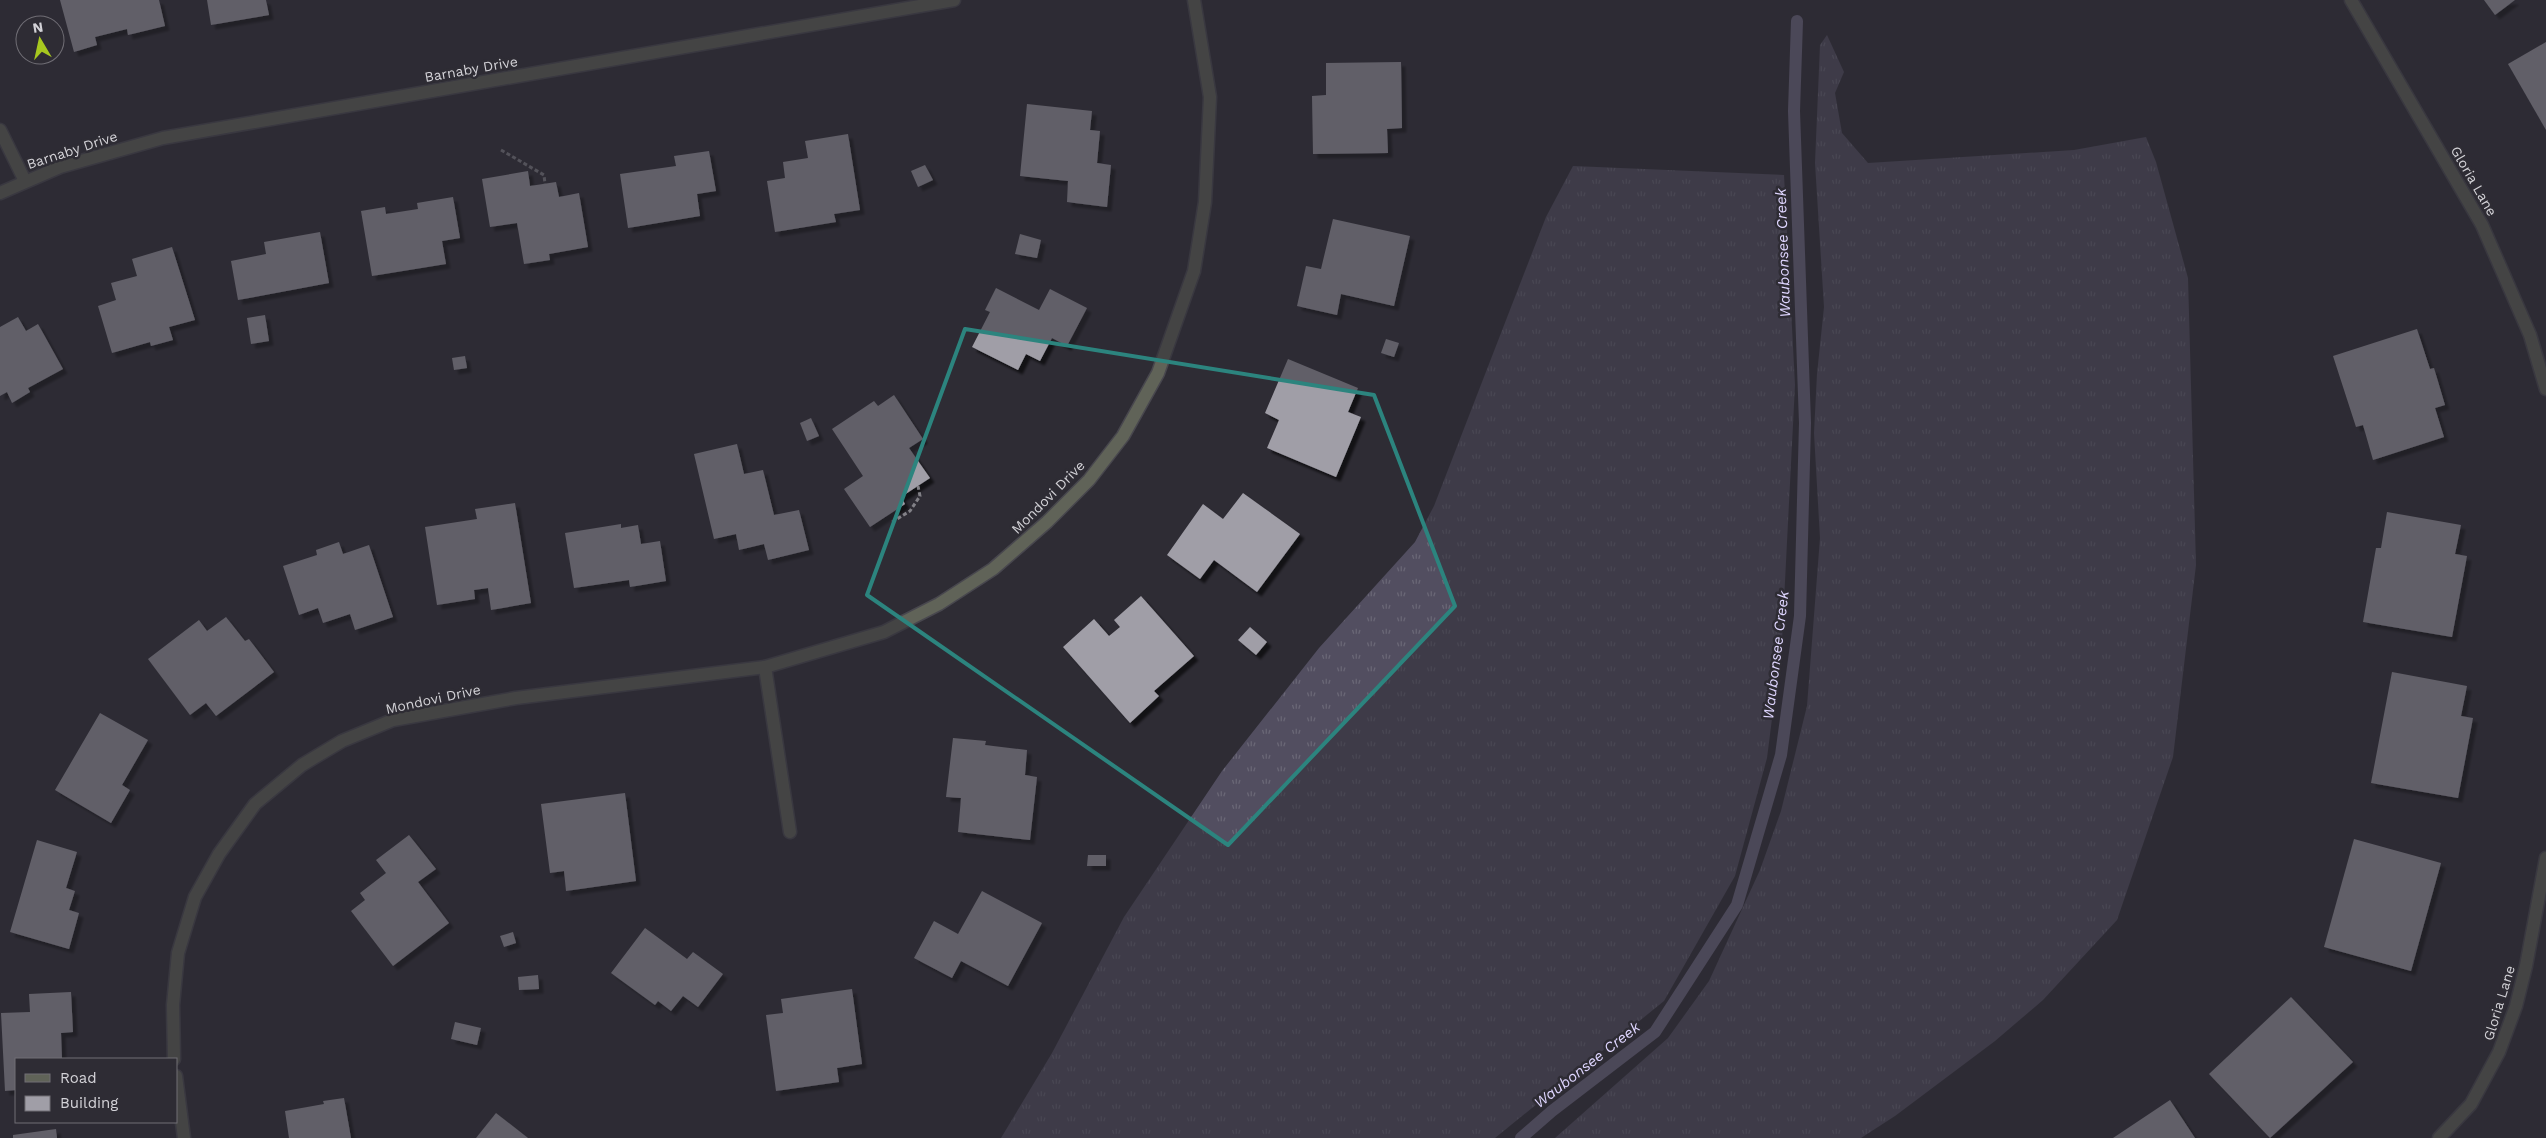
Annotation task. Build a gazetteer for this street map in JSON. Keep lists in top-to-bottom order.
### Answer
{
  "streets": {
    "street": ["Barnaby Drive", "Gloria Lane", "Mondovi Drive"]
  },
  "water": ["Waubonsee Creek"],
  "legend": ["Road", "Building"],
  "north": "top"
}
